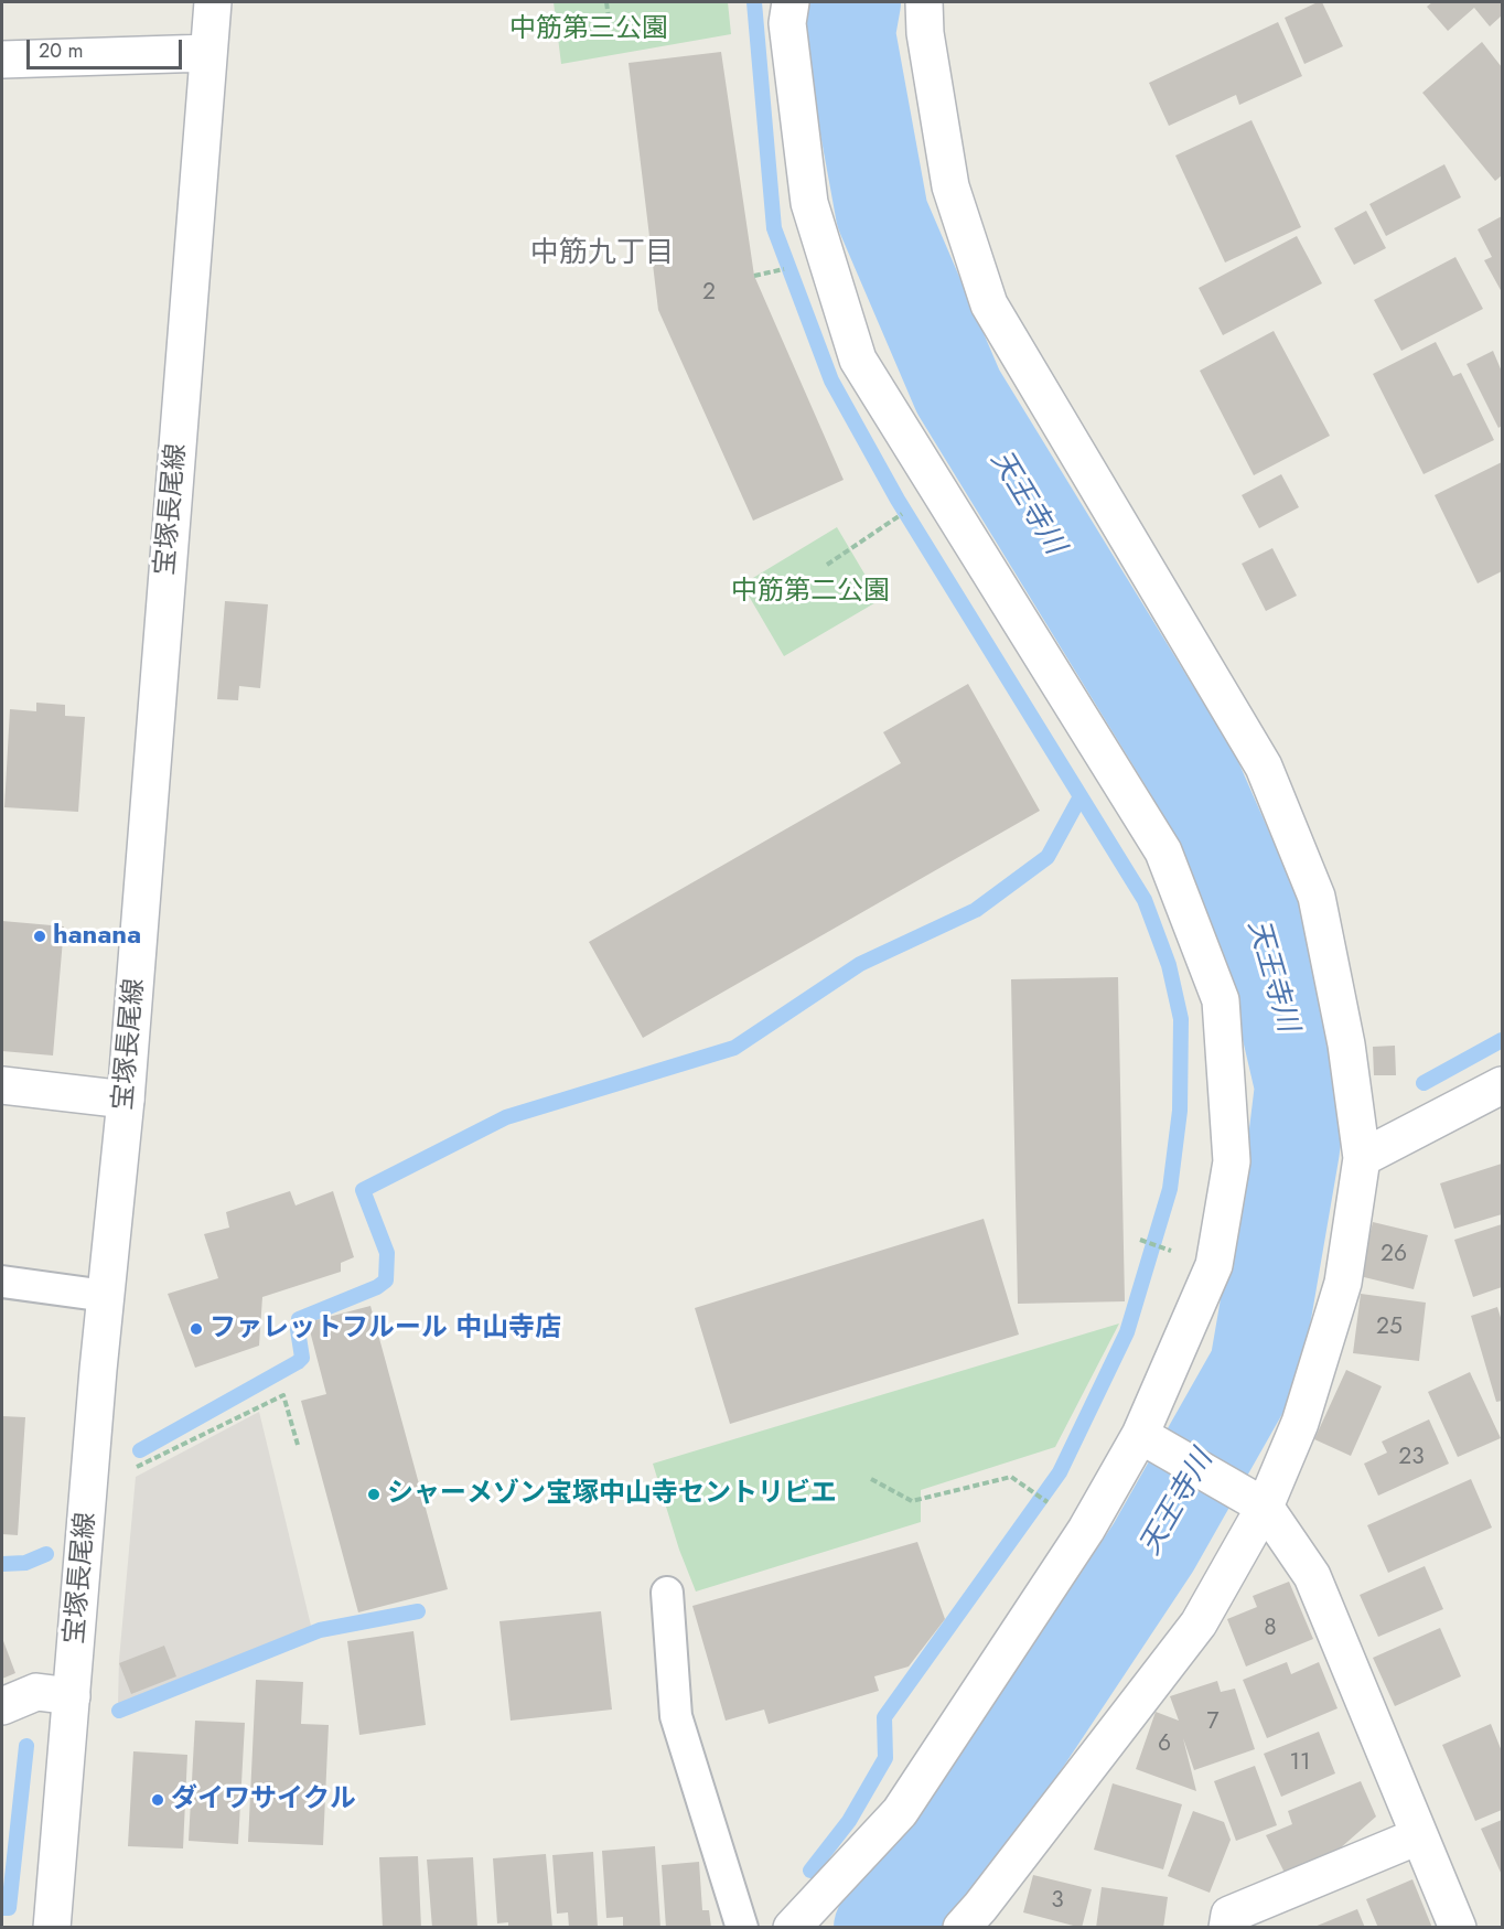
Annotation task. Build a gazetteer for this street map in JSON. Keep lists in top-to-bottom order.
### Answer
{
  "streets": {
    "street": ["宝塚長尾線"]
  },
  "districts": ["中筋九丁目"],
  "water": ["天王寺川"],
  "parks": ["中筋第三公園", "中筋第二公園"],
  "places": [
    "hanana",
    "ファレットフルール 中山寺店",
    "シャーメゾン宝塚中山寺セントリビエ",
    "ダイワサイクル"
  ],
  "house_numbers": [
    "2",
    "26",
    "25",
    "23",
    "8",
    "7",
    "6",
    "11",
    "3"
  ],
  "scale_bar": "20 m"
}
